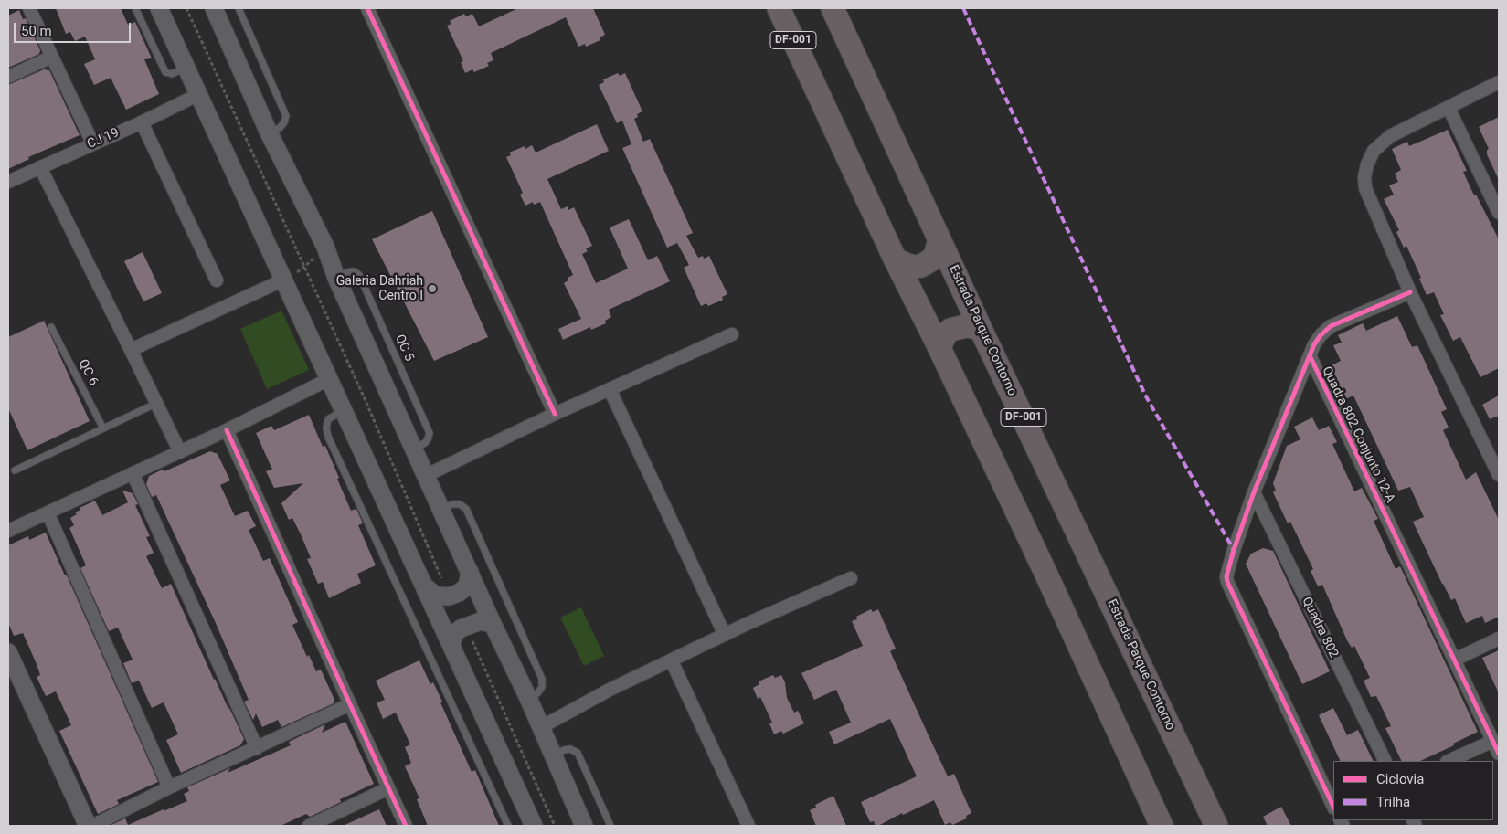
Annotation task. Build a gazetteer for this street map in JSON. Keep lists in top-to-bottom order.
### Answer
{
  "streets": {
    "highway": ["DF-001", "Estrada Parque Contorno"],
    "street": ["CJ 19", "Quadra 802 Conjunto 12-A", "Quadra 802"],
    "lane": ["QC 5", "QC 6"]
  },
  "crossings": [
    ["Quadra 802 Conjunto 12-A", "Quadra 802"]
  ],
  "places": ["Galeria Dahriah Centro I"],
  "legend": ["Ciclovia", "Trilha"],
  "scale_bar": "50 m"
}
